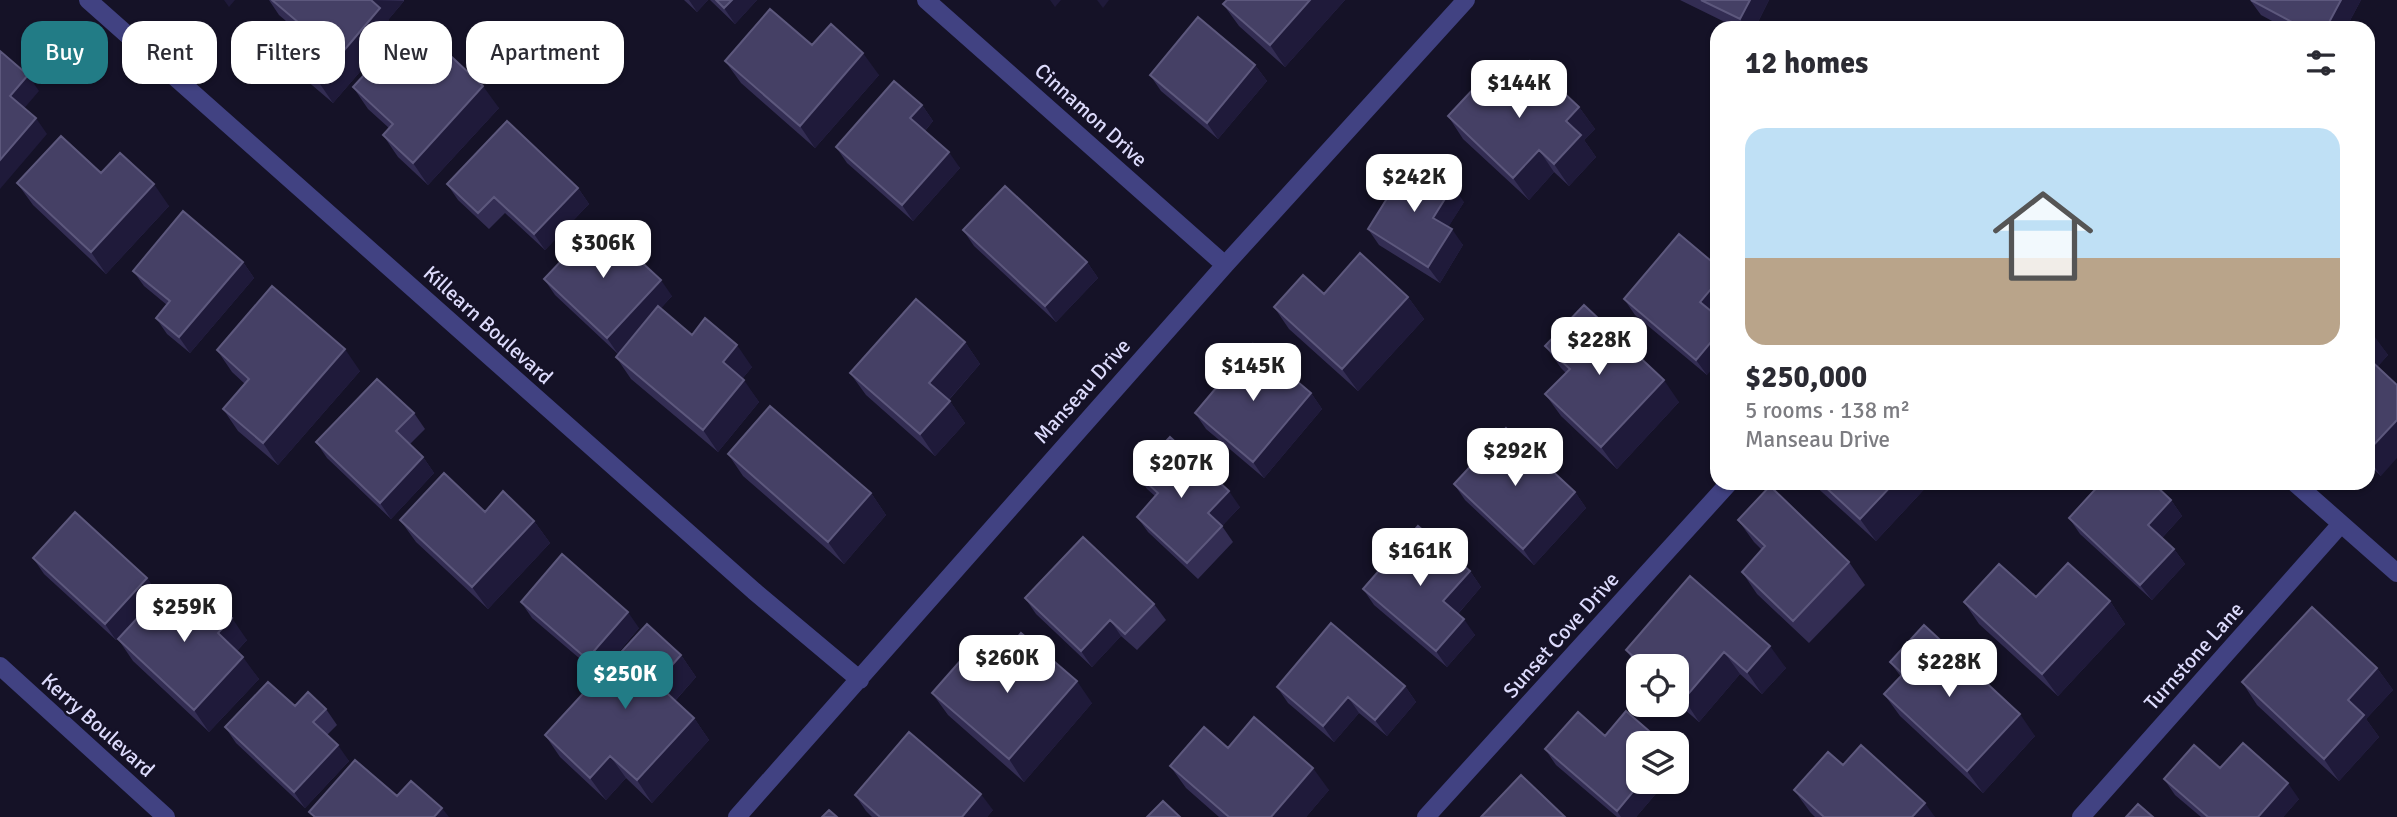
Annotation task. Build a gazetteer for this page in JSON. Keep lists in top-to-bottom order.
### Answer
{
  "streets": {
    "street": [
      "Cinnamon Drive",
      "Killearn Boulevard",
      "Manseau Drive",
      "Sunset Cove Drive",
      "Turnstone Lane",
      "Kerry Boulevard"
    ]
  },
  "crossings": [
    ["Cinnamon Drive", "Manseau Drive"],
    ["Killearn Boulevard", "Manseau Drive"]
  ],
  "page": {
    "chip": [
      "Buy",
      "Rent",
      "Filters",
      "New",
      "Apartment"
    ],
    "heading": "12 homes",
    "price": [
      "$144K",
      "$242K",
      "$306K",
      "$228K",
      "$145K",
      "$292K",
      "$207K",
      "$161K",
      "$259K",
      "$260K",
      "$228K",
      "$250K"
    ],
    "list": [
      {
        "name": "$250,000",
        "note": "5 rooms · 138 m² · Manseau Drive"
      }
    ]
  }
}
